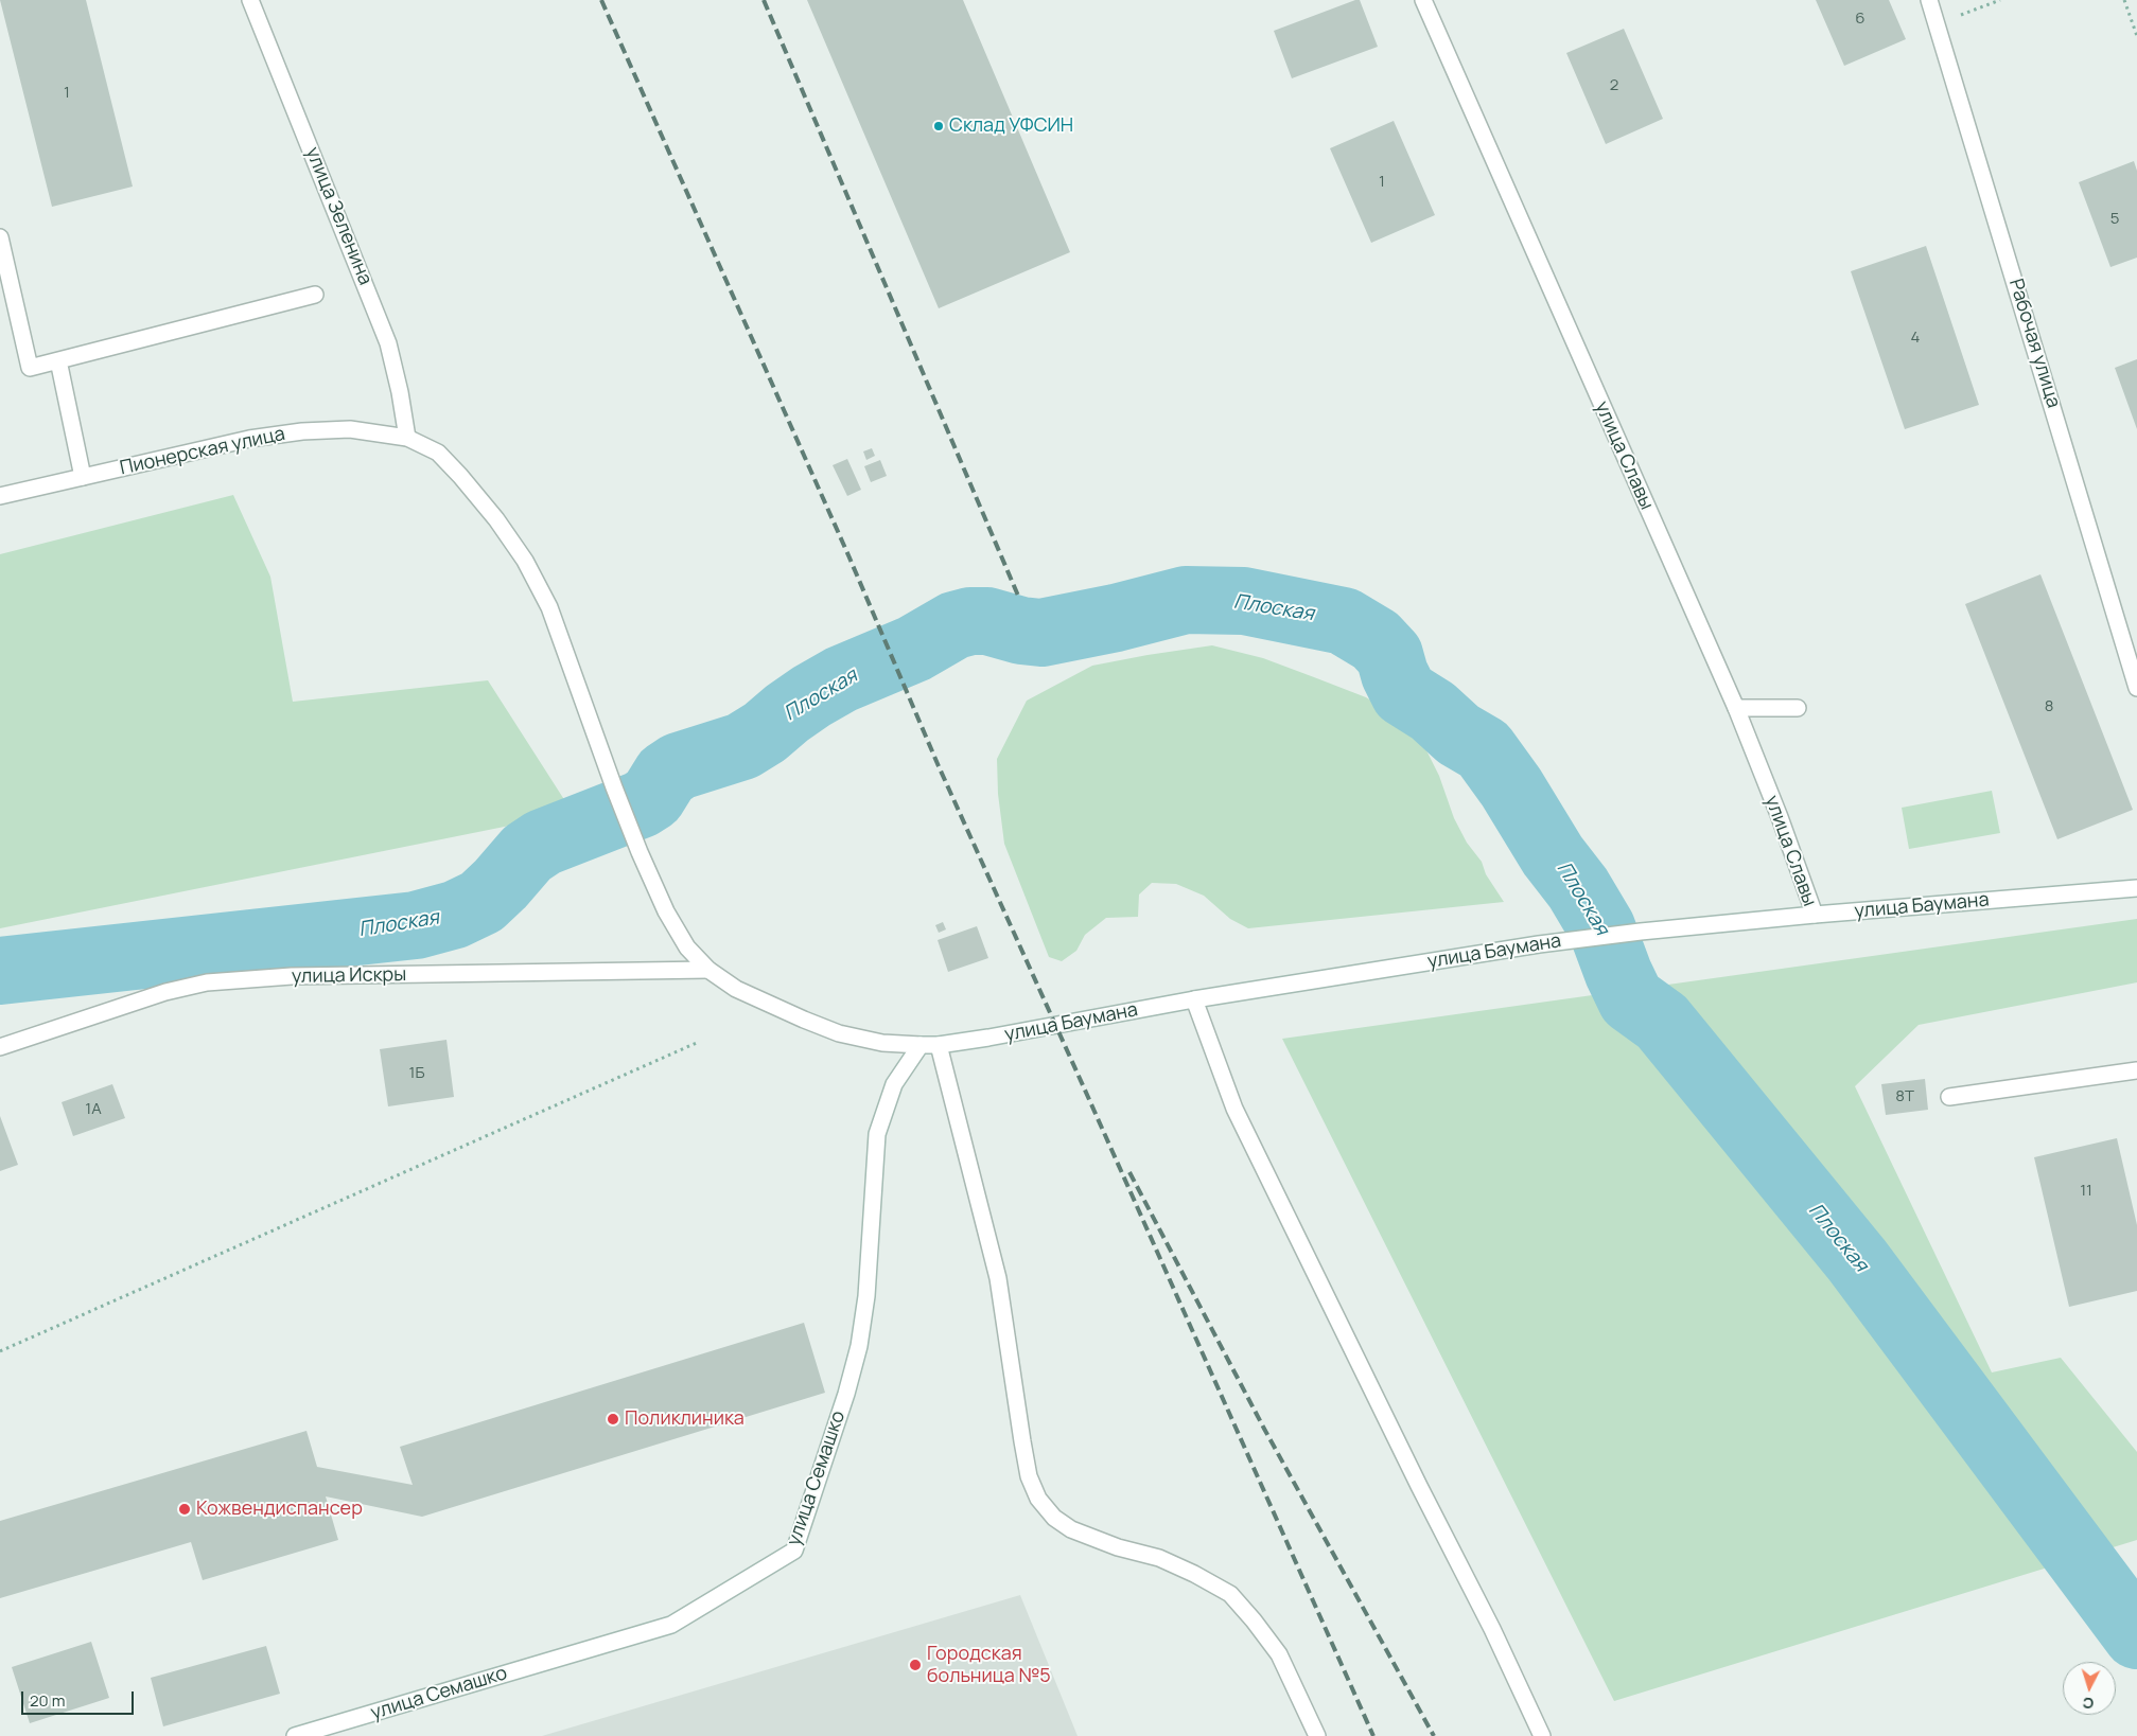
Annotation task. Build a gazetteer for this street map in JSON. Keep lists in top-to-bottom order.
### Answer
{
  "streets": {
    "street": [
      "улица Зеленина",
      "Рабочая улица",
      "Пионерская улица",
      "улица Славы",
      "улица Баумана",
      "улица Искры",
      "улица Семашко"
    ]
  },
  "crossings": [
    ["улица Зеленина", "Пионерская улица"],
    ["Пионерская улица", "улица Баумана"],
    ["улица Славы", "улица Баумана"],
    ["улица Баумана", "улица Искры"],
    ["улица Баумана", "улица Семашко"]
  ],
  "water": ["Плоская"],
  "places": [
    "Склад УФСИН",
    "Поликлиника",
    "Кожвендиспансер",
    "Городская больница №5"
  ],
  "house_numbers": [
    "6",
    "2",
    "1",
    "1",
    "5",
    "4",
    "8",
    "1Б",
    "8Т",
    "1А",
    "11"
  ],
  "scale_bar": "20 m",
  "north": "bottom"
}
